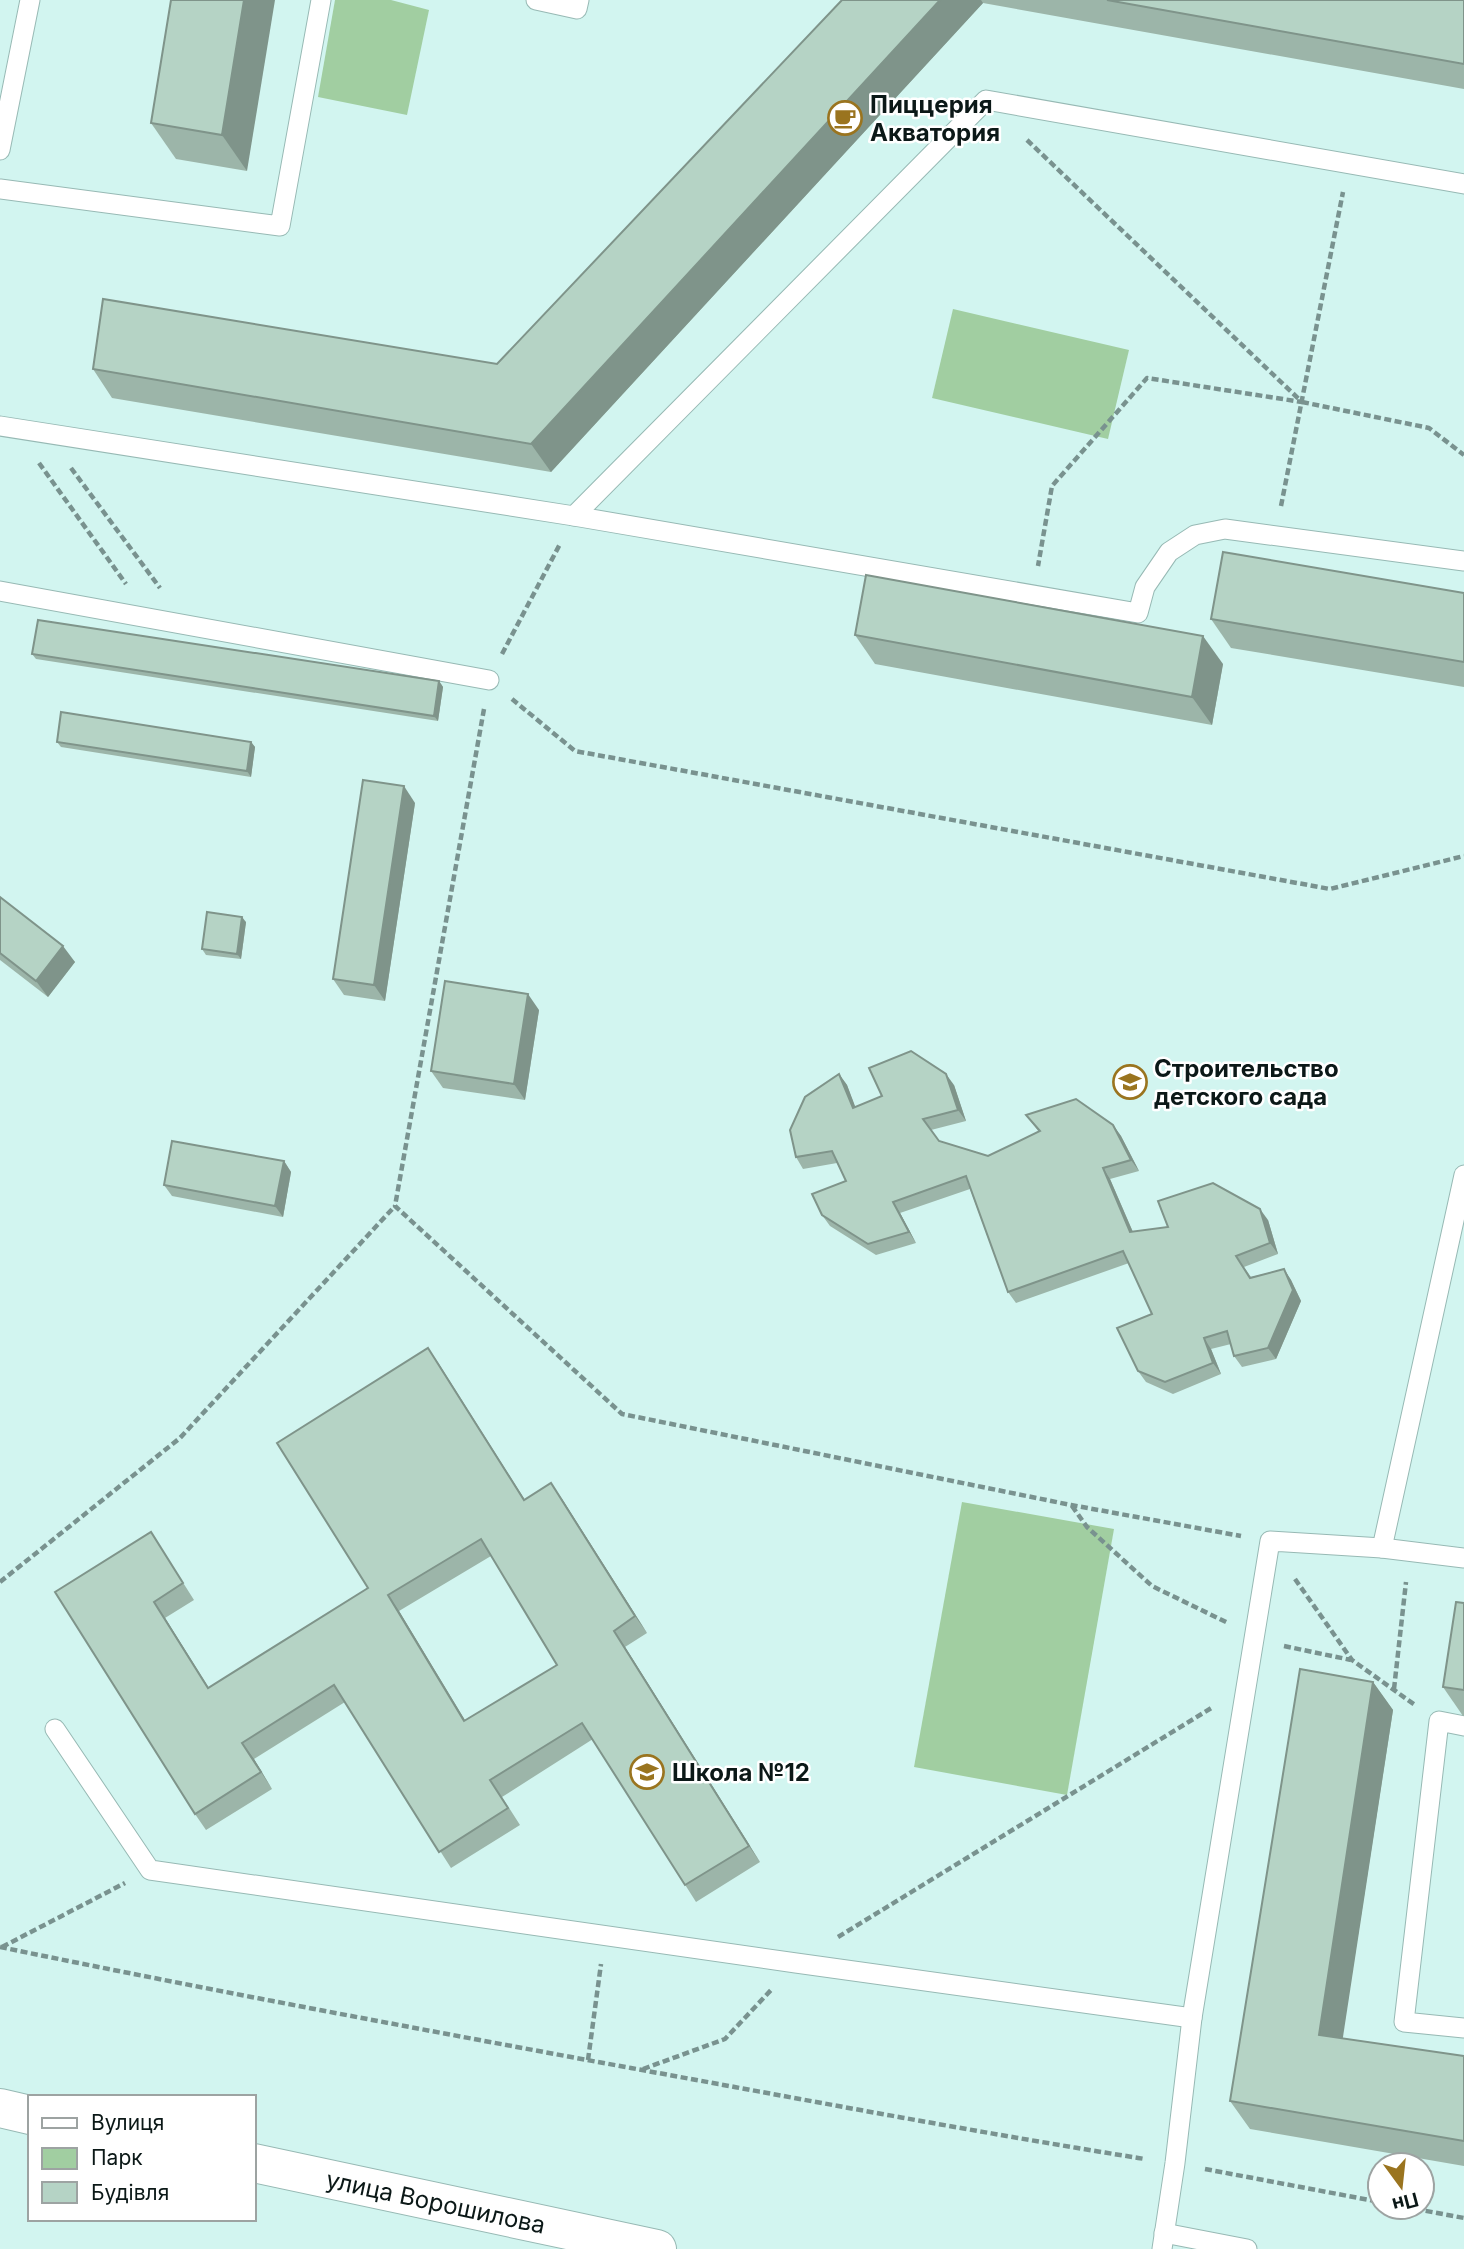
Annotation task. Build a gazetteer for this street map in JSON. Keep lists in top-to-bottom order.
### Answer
{
  "streets": {
    "main road": ["улица Ворошилова"]
  },
  "places": {
    "cafe": ["Пиццерия Акватория"],
    "school or university": ["Строительство детского сада", "Школа №12"]
  },
  "legend": ["Вулиця", "Парк", "Будівля"],
  "north": "bottom"
}
